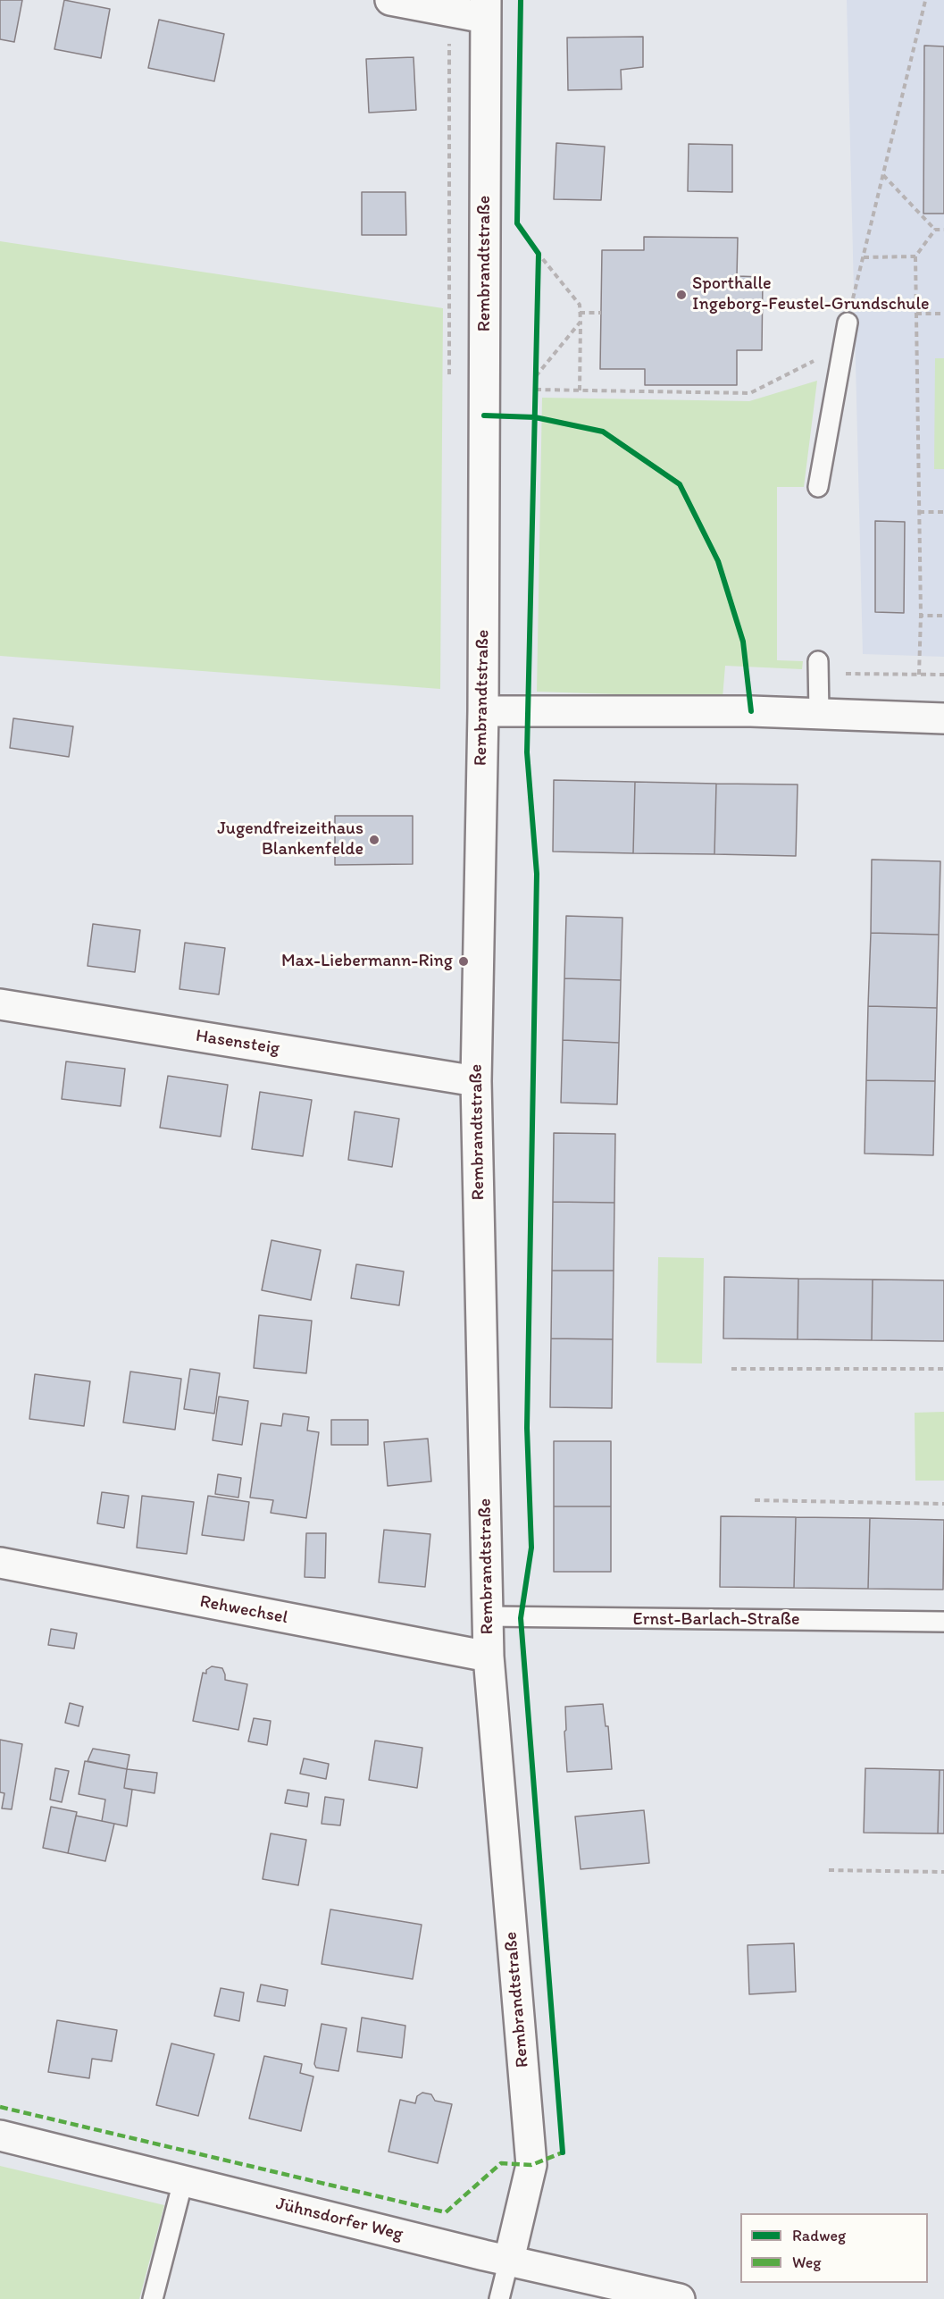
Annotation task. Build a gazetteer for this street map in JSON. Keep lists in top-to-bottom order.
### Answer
{
  "streets": {
    "street": [
      "Rembrandtstraße",
      "Hasensteig",
      "Rehwechsel",
      "Jühnsdorfer Weg"
    ],
    "lane": ["Ernst-Barlach-Straße"]
  },
  "crossings": [
    ["Rembrandtstraße", "Hasensteig"],
    ["Rembrandtstraße", "Rehwechsel"],
    ["Rembrandtstraße", "Ernst-Barlach-Straße"],
    ["Rembrandtstraße", "Jühnsdorfer Weg"]
  ],
  "places": ["Sporthalle Ingeborg-Feustel-Grundschule", "Jugendfreizeithaus Blankenfelde", "Max-Liebermann-Ring"],
  "legend": ["Radweg", "Weg"]
}
